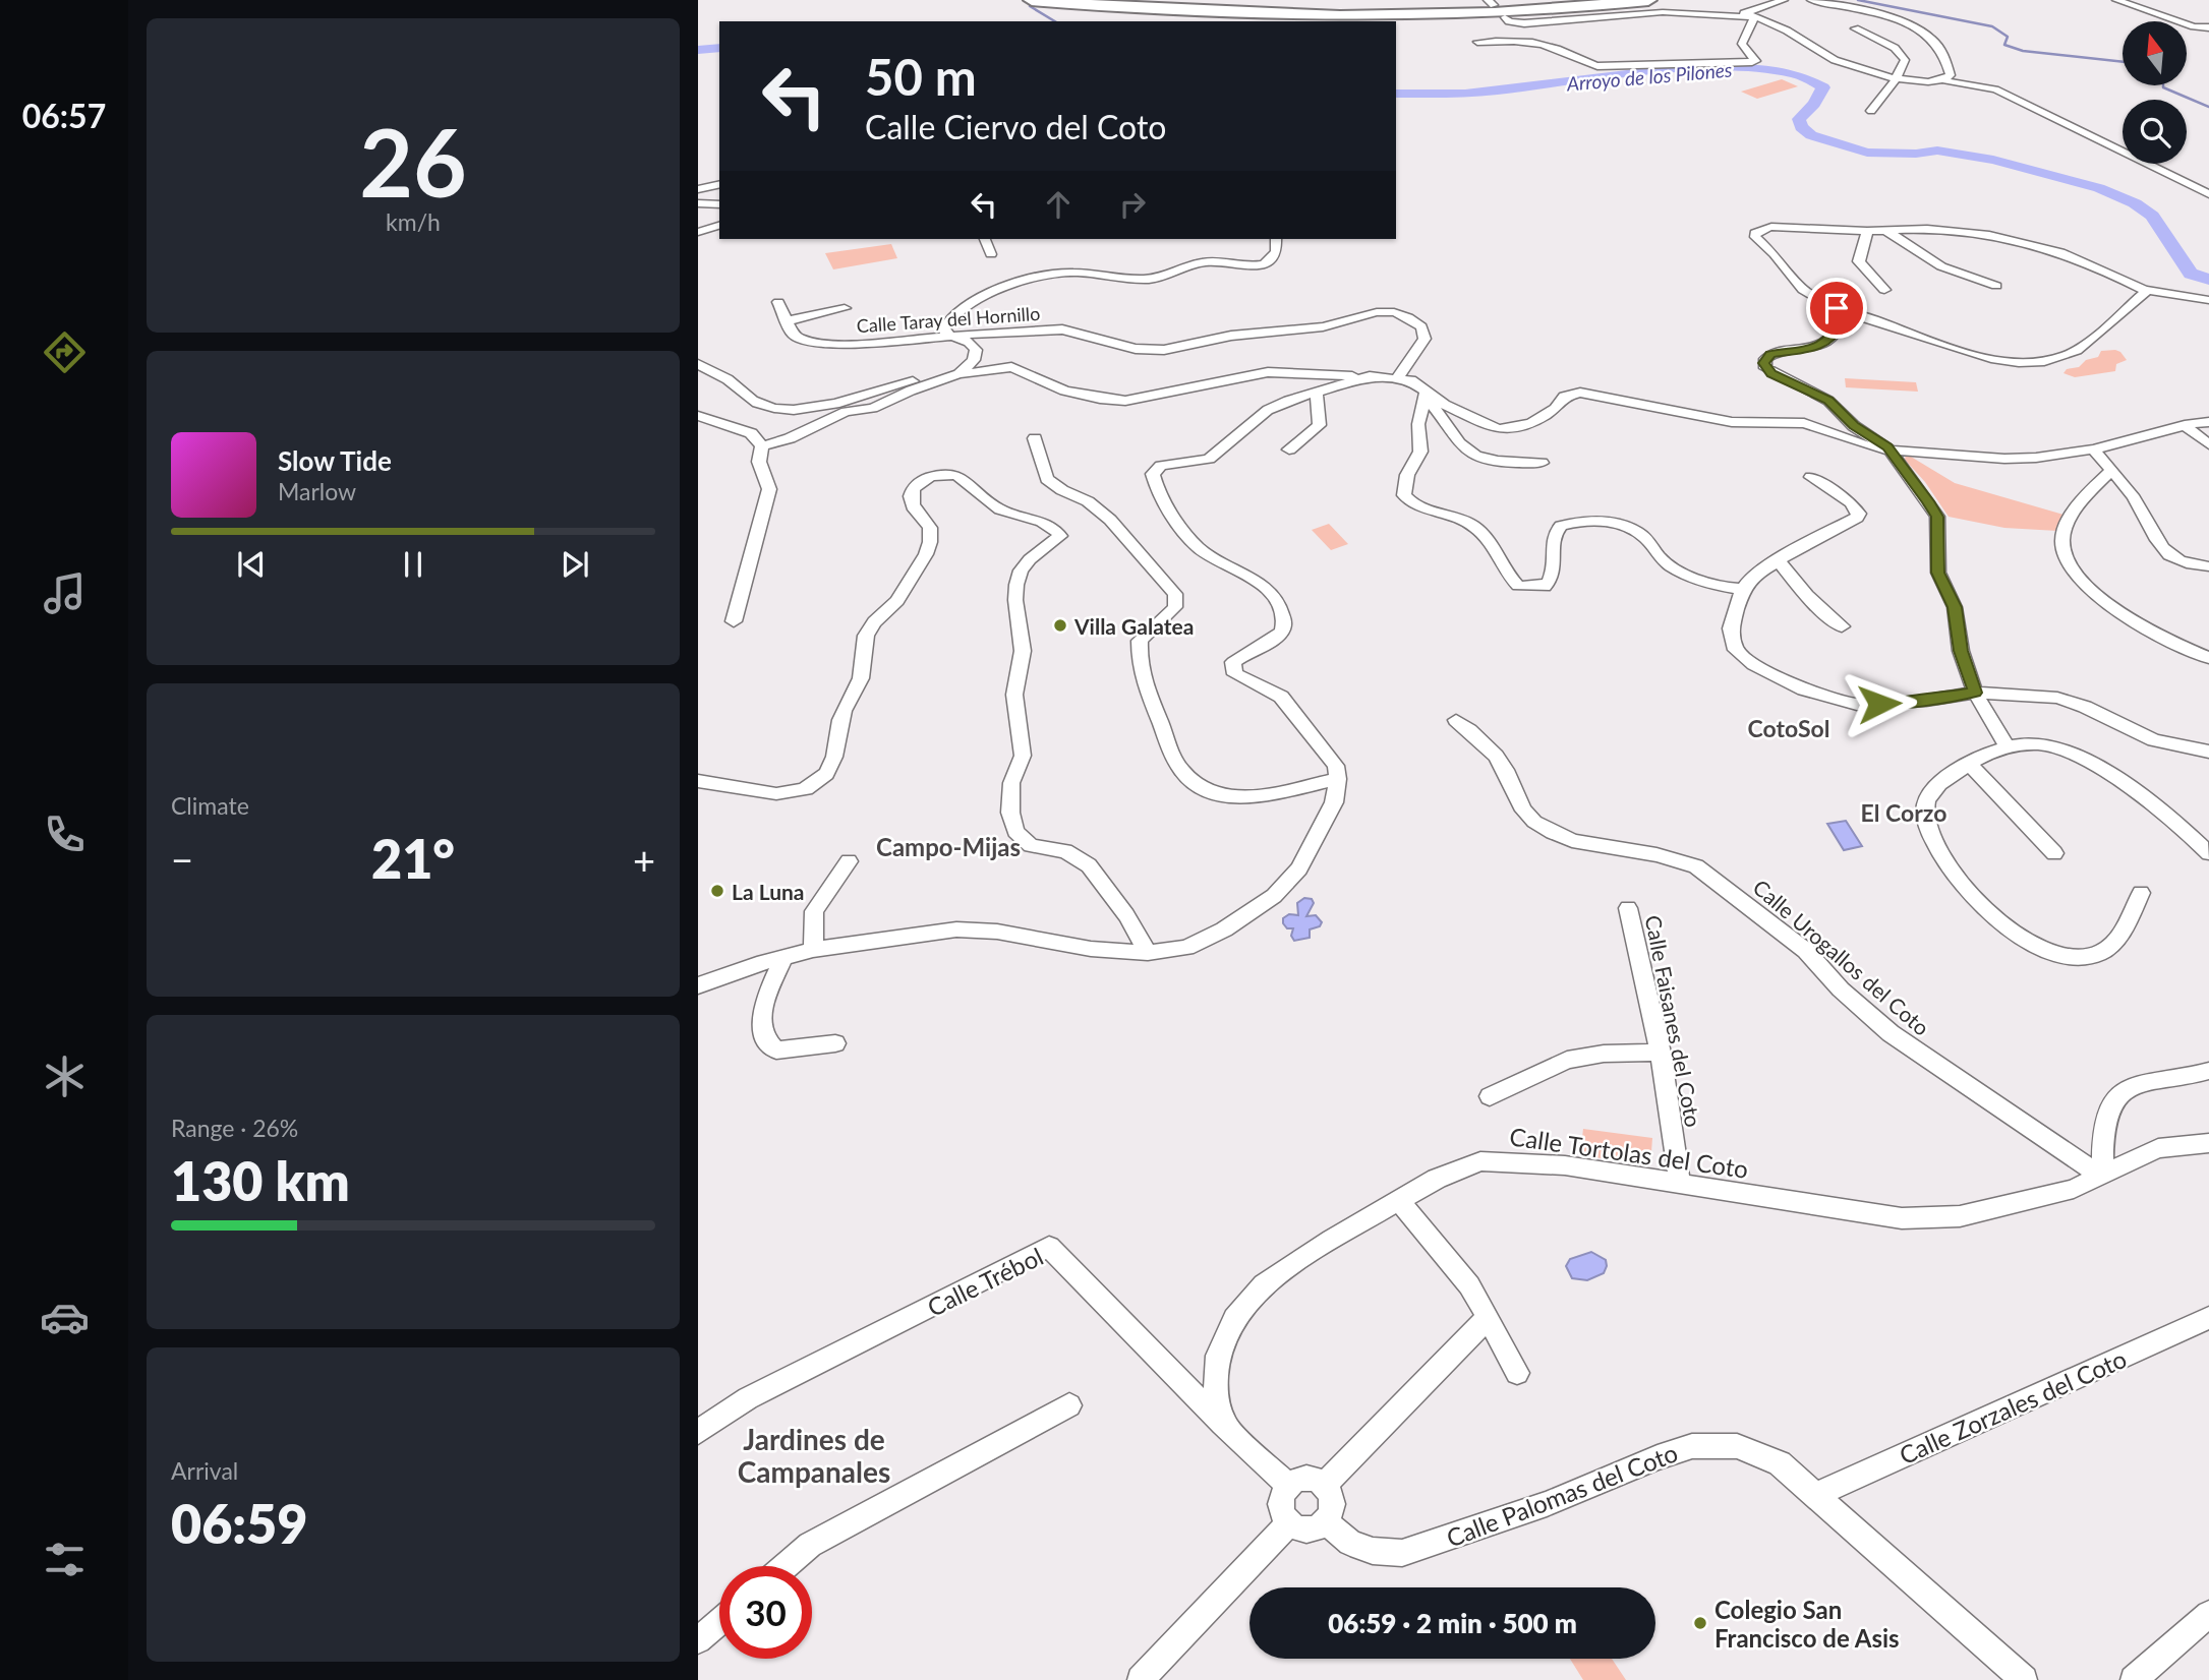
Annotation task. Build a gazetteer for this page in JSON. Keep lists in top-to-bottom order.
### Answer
{
  "streets": {
    "street": [
      "Calle Taray del Hornillo",
      "Calle Urogallos del Coto",
      "Calle Faisanes del Coto",
      "Calle Tortolas del Coto",
      "Calle Trébol",
      "Calle Zorzales del Coto",
      "Calle Palomas del Coto"
    ]
  },
  "crossings": [
    ["Calle Urogallos del Coto", "Calle Tortolas del Coto"],
    ["Calle Faisanes del Coto", "Calle Tortolas del Coto"],
    ["Calle Tortolas del Coto", "Calle Trébol"],
    ["Calle Tortolas del Coto", "Calle Palomas del Coto"],
    ["Calle Zorzales del Coto", "Calle Palomas del Coto"]
  ],
  "districts": [
    "CotoSol",
    "El Corzo",
    "Campo-Mijas",
    "Jardines de Campanales"
  ],
  "water": ["Arroyo de los Pilones"],
  "places": ["Villa Galatea", "La Luna", "Colegio San Francisco de Asis"],
  "north": "top",
  "page": {
    "tabs": "06:57",
    "tile": [
      ["26", "km/h"],
      "Climate",
      ["Range · 26%", "130 km"],
      ["Arrival", "06:59"]
    ],
    "turn": ["50 m", "Calle Ciervo del Coto"],
    "song": ["Slow Tide", "Marlow"],
    "heat": ["−", "21°", "+"],
    "limit": "30",
    "trip": "06:59 · 2 min · 500 m"
  }
}
